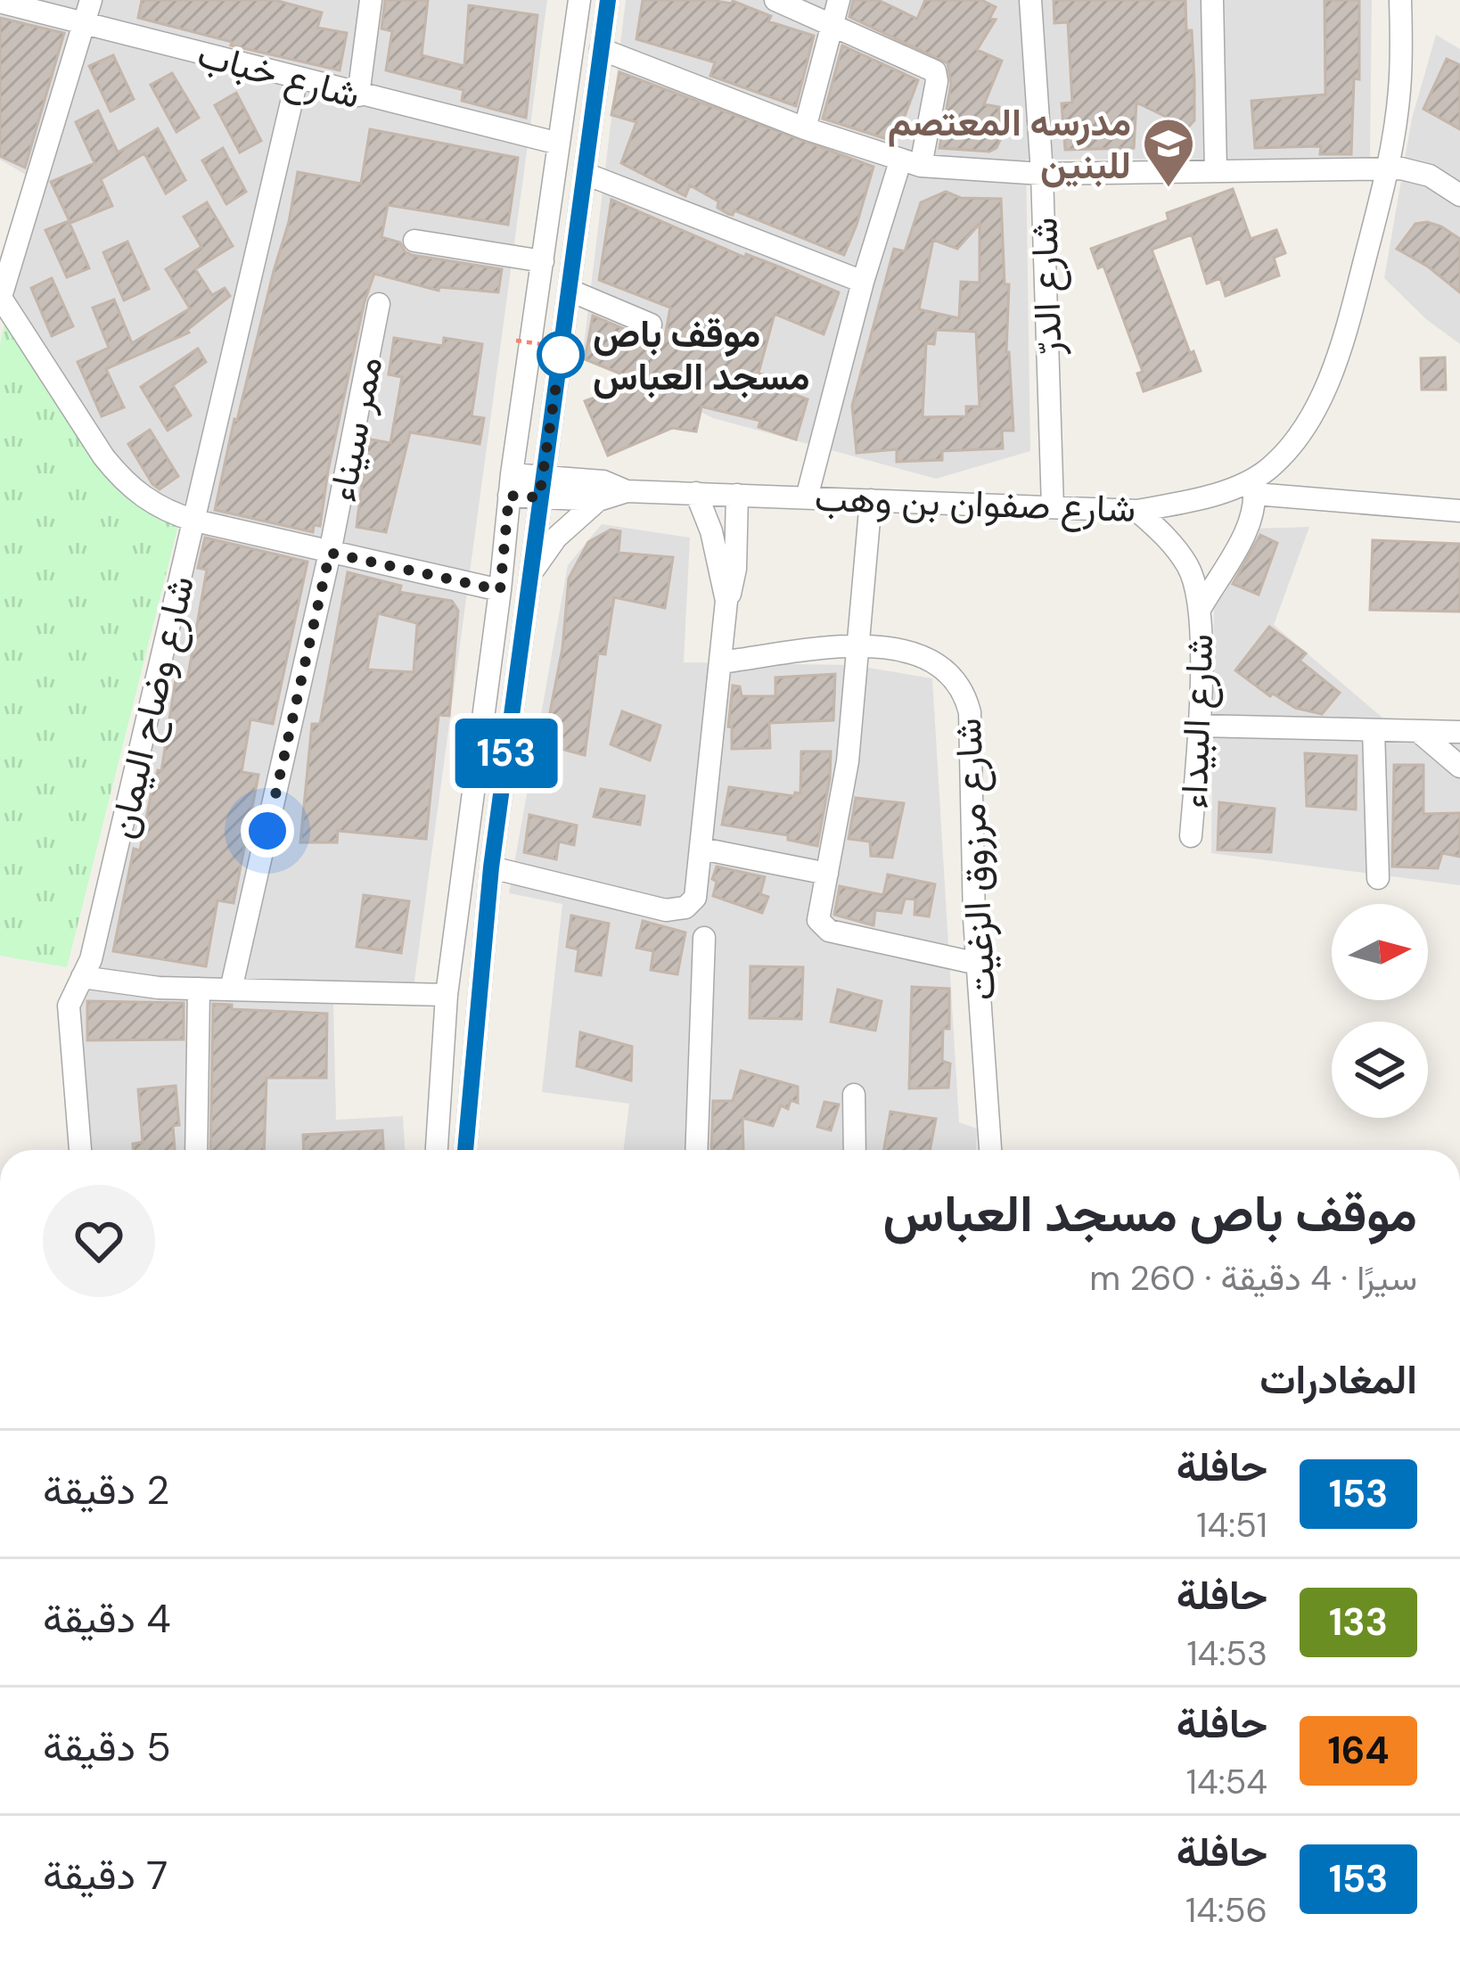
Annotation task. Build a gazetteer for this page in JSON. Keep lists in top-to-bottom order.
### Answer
{
  "streets": {
    "street": [
      "شارع خباب",
      "شارع الدرّ",
      "ممر سيناء",
      "شارع صفوان بن وهب",
      "شارع وضاح اليمان",
      "شارع البيداء",
      "شارع مرزوق الزغيت"
    ]
  },
  "crossings": [
    ["شارع خباب", "شارع وضاح اليمان"],
    ["شارع الدرّ", "شارع صفوان بن وهب"],
    ["شارع صفوان بن وهب", "شارع البيداء"]
  ],
  "places": {
    "school or university": ["مدرسه المعتصم للبنين"],
    "other": ["موقف باص مسجد العباس"]
  },
  "lines": ["bus line 153"],
  "north": "right",
  "page": {
    "on_map": "153",
    "heading": [
      ["موقف باص مسجد العباس", "سيرًا · 4 دقيقة · 260 m"],
      "المغادرات"
    ],
    "list": [
      {
        "mark": "153",
        "name": "حافلة",
        "note": "14:51",
        "value": "2 دقيقة"
      },
      {
        "mark": "133",
        "name": "حافلة",
        "note": "14:53",
        "value": "4 دقيقة"
      },
      {
        "mark": "164",
        "name": "حافلة",
        "note": "14:54",
        "value": "5 دقيقة"
      },
      {
        "mark": "153",
        "name": "حافلة",
        "note": "14:56",
        "value": "7 دقيقة"
      }
    ]
  }
}
